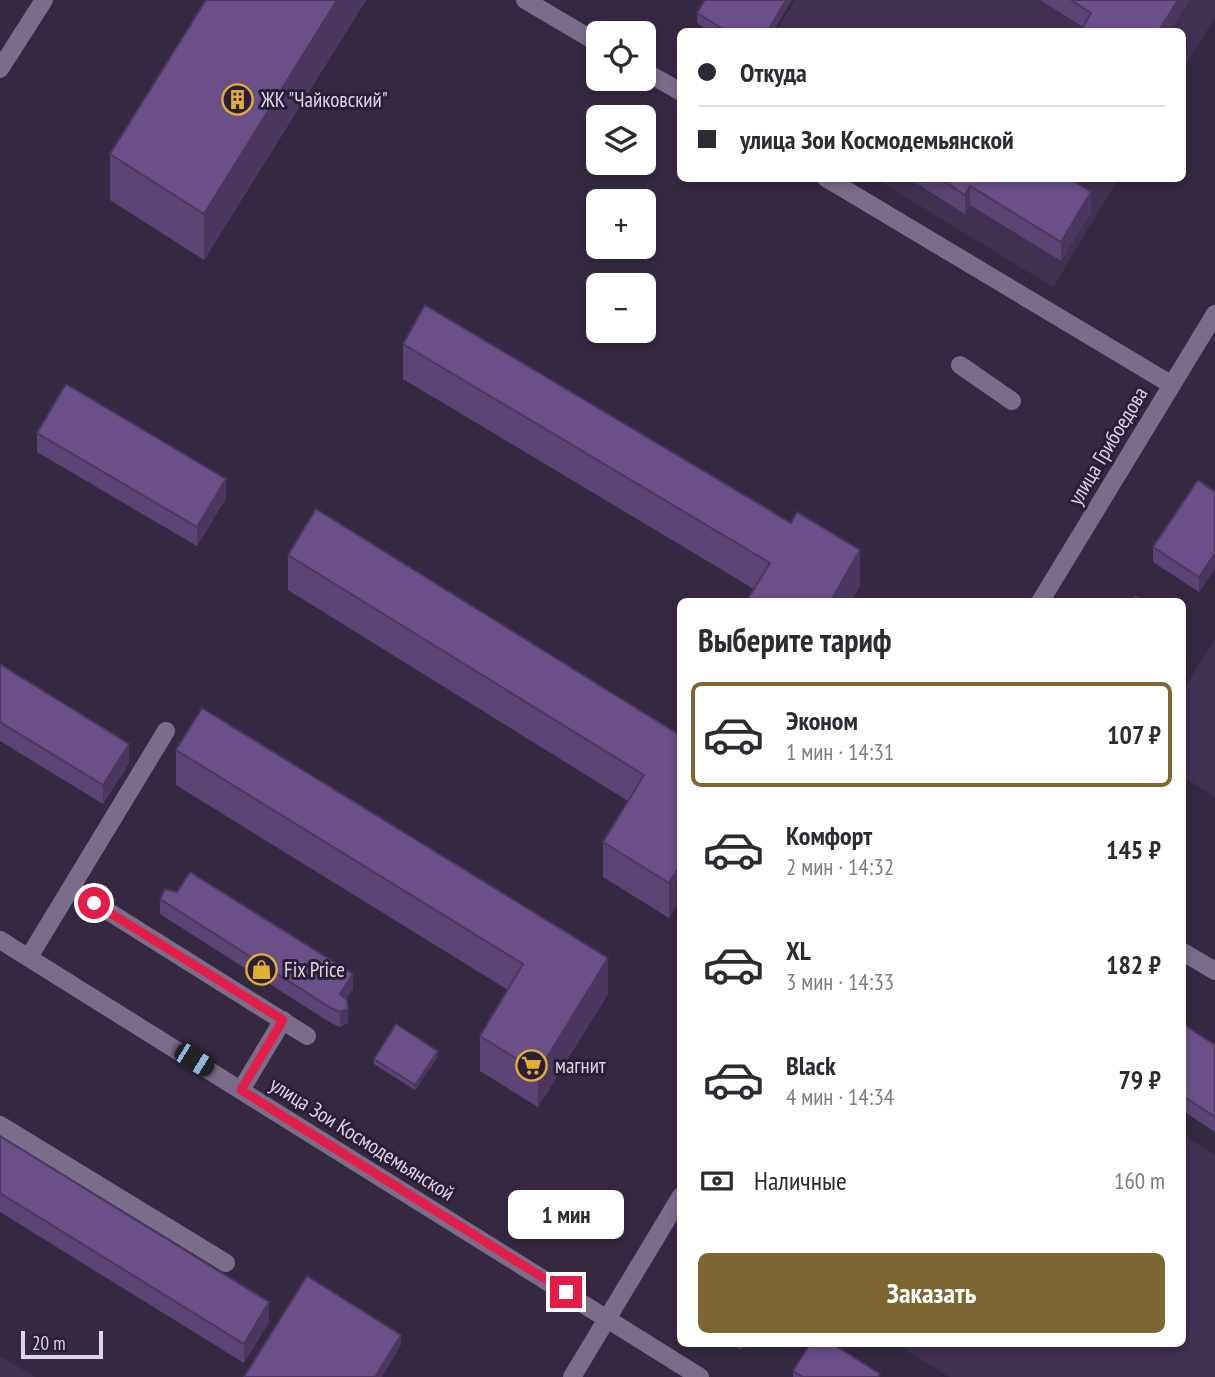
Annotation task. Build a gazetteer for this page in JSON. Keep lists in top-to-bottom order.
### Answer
{
  "streets": {
    "street": ["улица Грибоедова", "улица Зои Космодемьянской"]
  },
  "places": {
    "building": ["ЖК \"Чайковский\""],
    "shop": ["Fix Price"],
    "supermarket": ["магнит"]
  },
  "scale_bar": "20 m",
  "page": {
    "map_buttons": ["+", "−"],
    "banner": ["Откуда", "улица Зои Космодемьянской"],
    "heading": "Выберите тариф",
    "list": [
      {
        "name": "Эконом",
        "note": "1 мин · 14:31",
        "value": "107 ₽"
      },
      {
        "name": "Комфорт",
        "note": "2 мин · 14:32",
        "value": "145 ₽"
      },
      {
        "name": "XL",
        "note": "3 мин · 14:33",
        "value": "182 ₽"
      },
      {
        "name": "Black",
        "note": "4 мин · 14:34",
        "value": "79 ₽"
      }
    ],
    "pay": ["Наличные", "160 m"],
    "bubble": "1 мин",
    "buttons": "Заказать",
    "scale": "20 m"
  }
}
